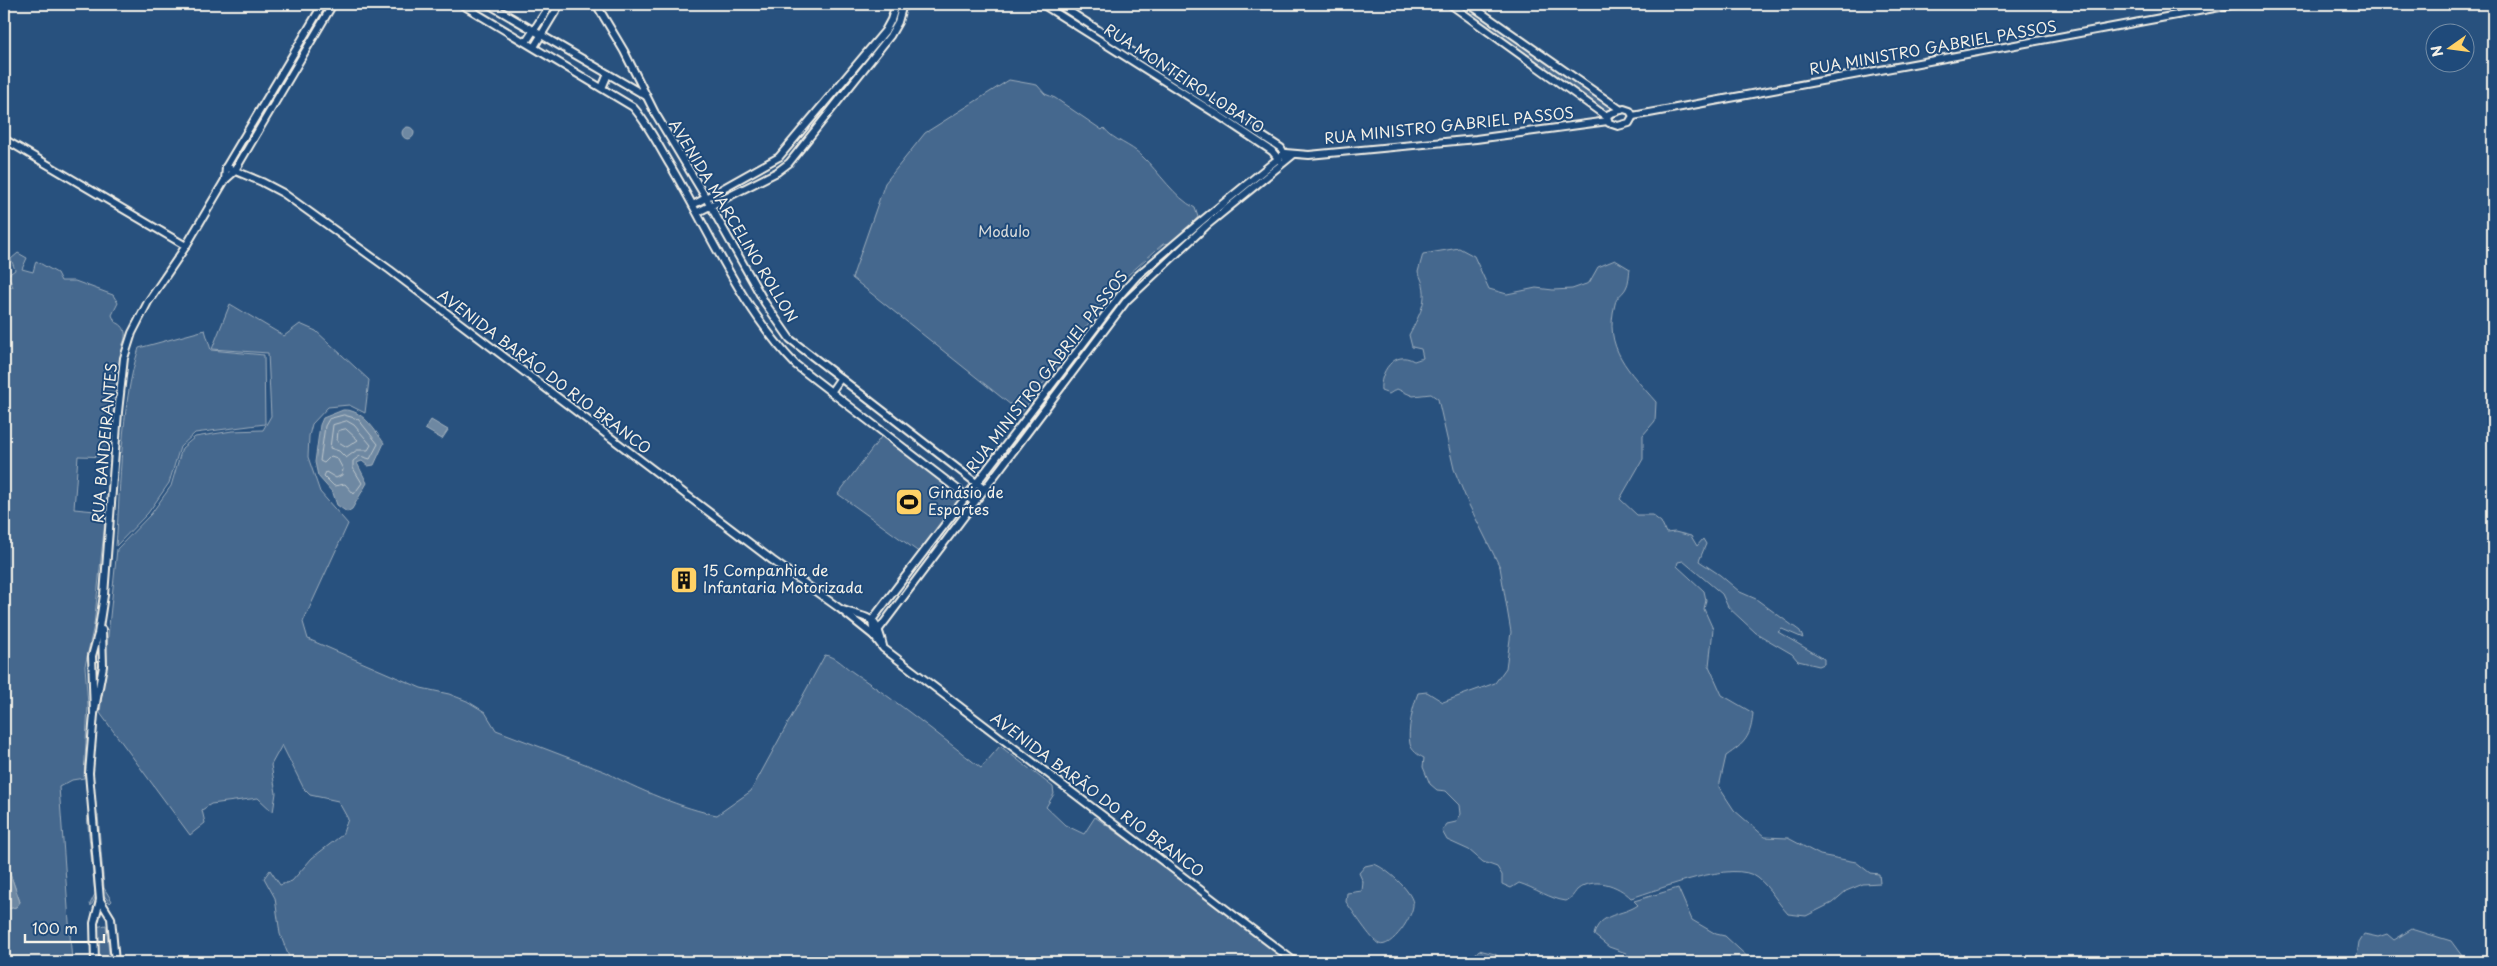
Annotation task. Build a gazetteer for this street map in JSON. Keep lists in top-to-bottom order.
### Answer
{
  "streets": {
    "street": [
      "RUA MINISTRO GABRIEL PASSOS",
      "RUA MONTEIRO LOBATO",
      "AVENIDA MARCELINO ROLLON",
      "AVENIDA BARÃO DO RIO BRANCO",
      "RUA BANDEIRANTES"
    ]
  },
  "crossings": [
    ["RUA MINISTRO GABRIEL PASSOS", "RUA MONTEIRO LOBATO"],
    ["RUA MINISTRO GABRIEL PASSOS", "AVENIDA MARCELINO ROLLON"],
    ["RUA MINISTRO GABRIEL PASSOS", "AVENIDA BARÃO DO RIO BRANCO"],
    ["AVENIDA BARÃO DO RIO BRANCO", "RUA BANDEIRANTES"]
  ],
  "parks": ["Modulo"],
  "places": {
    "sports": ["Ginásio de Esportes"],
    "building": ["15 Companhia de Infantaria Motorizada"]
  },
  "scale_bar": "100 m",
  "north": "left"
}
